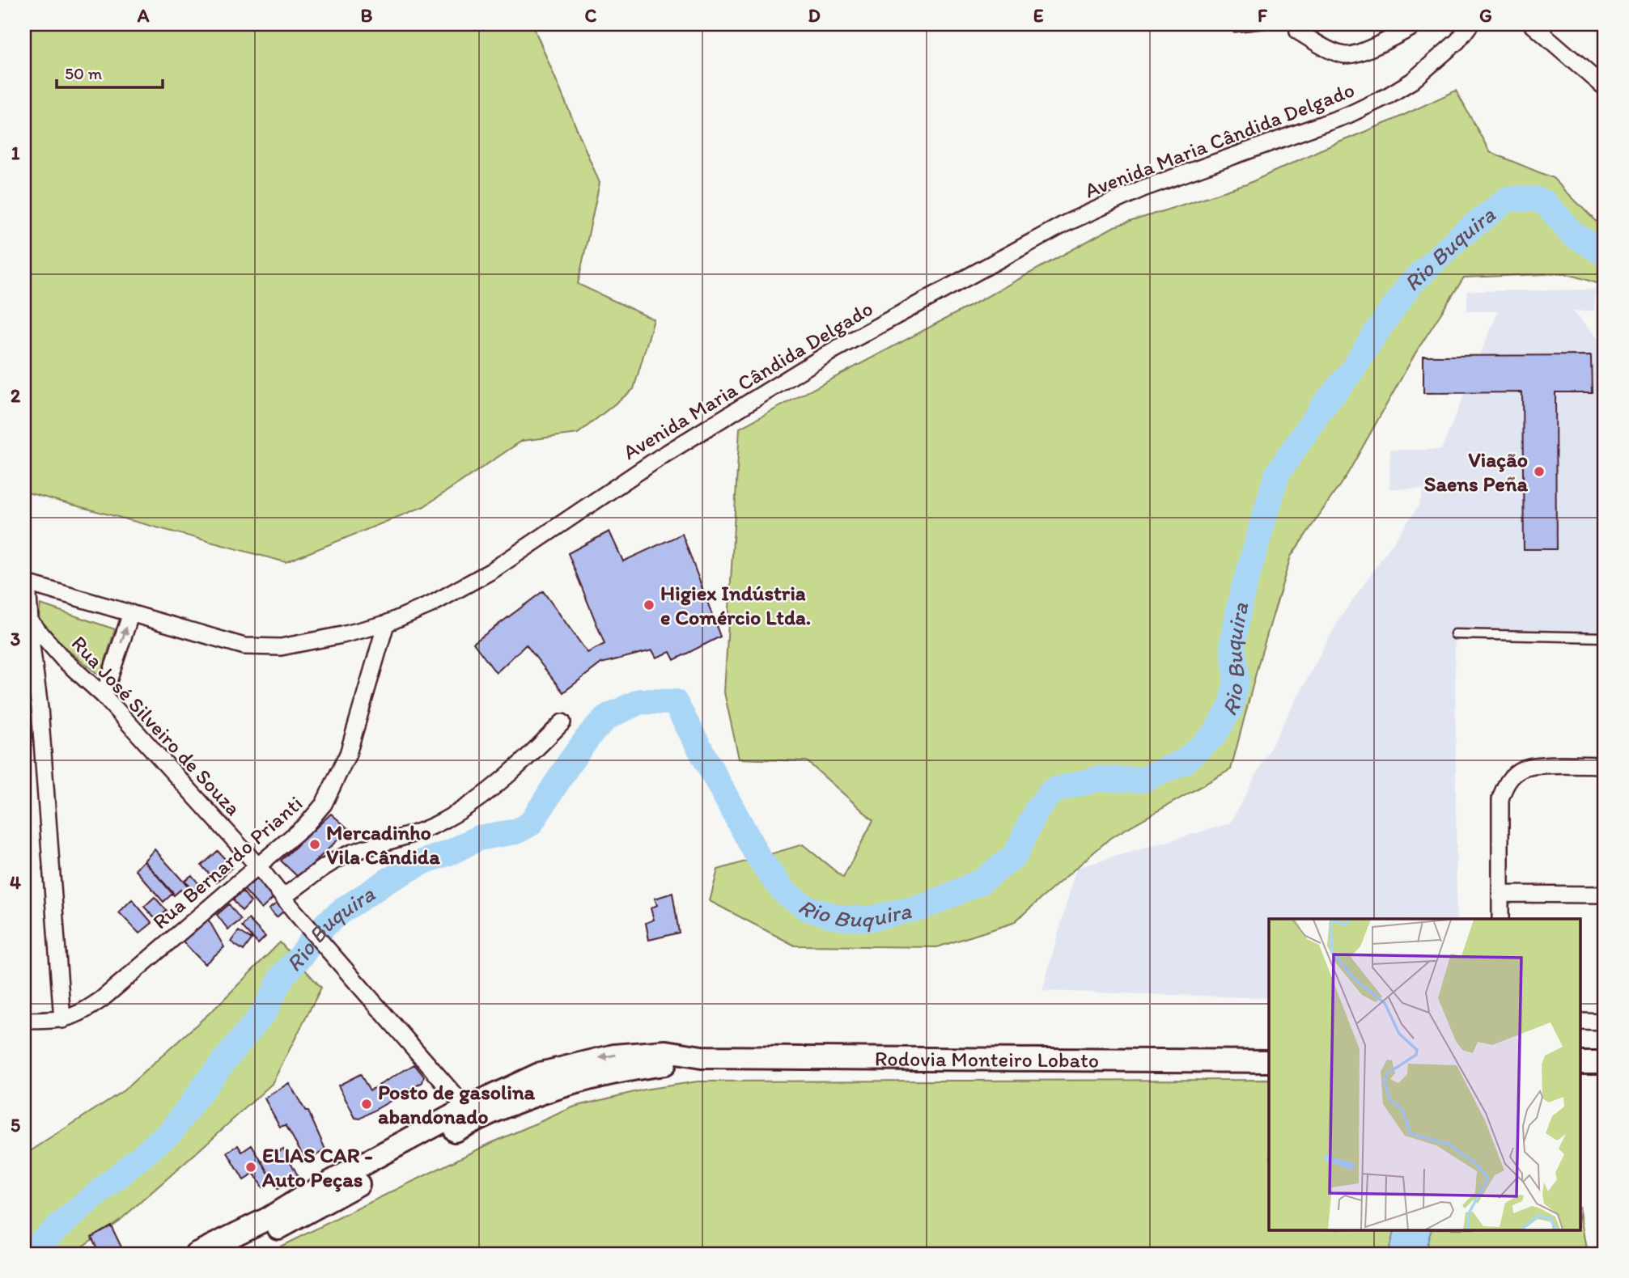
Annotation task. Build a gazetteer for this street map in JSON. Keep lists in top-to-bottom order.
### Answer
{
  "streets": {
    "main road": ["Rodovia Monteiro Lobato"],
    "street": ["Avenida Maria Cândida Delgado", "Rua José Silveiro de Souza", "Rua Bernardo Prianti"]
  },
  "crossings": [
    ["Avenida Maria Cândida Delgado", "Rua Bernardo Prianti"],
    ["Rua José Silveiro de Souza", "Rua Bernardo Prianti"],
    ["Rua José Silveiro de Souza", "Rodovia Monteiro Lobato"]
  ],
  "water": ["Rio Buquira"],
  "places": [
    "Viação Saens Peña",
    "Higiex Indústria e Comércio Ltda.",
    "Mercadinho Vila Cândida",
    "Posto de gasolina abandonado",
    "ELIAS CAR - Auto Peças"
  ],
  "scale_bar": "50 m",
  "grid": {
    "columns": [
      "A",
      "B",
      "C",
      "D",
      "E",
      "F",
      "G"
    ],
    "rows": [
      "1",
      "2",
      "3",
      "4",
      "5"
    ]
  }
}
